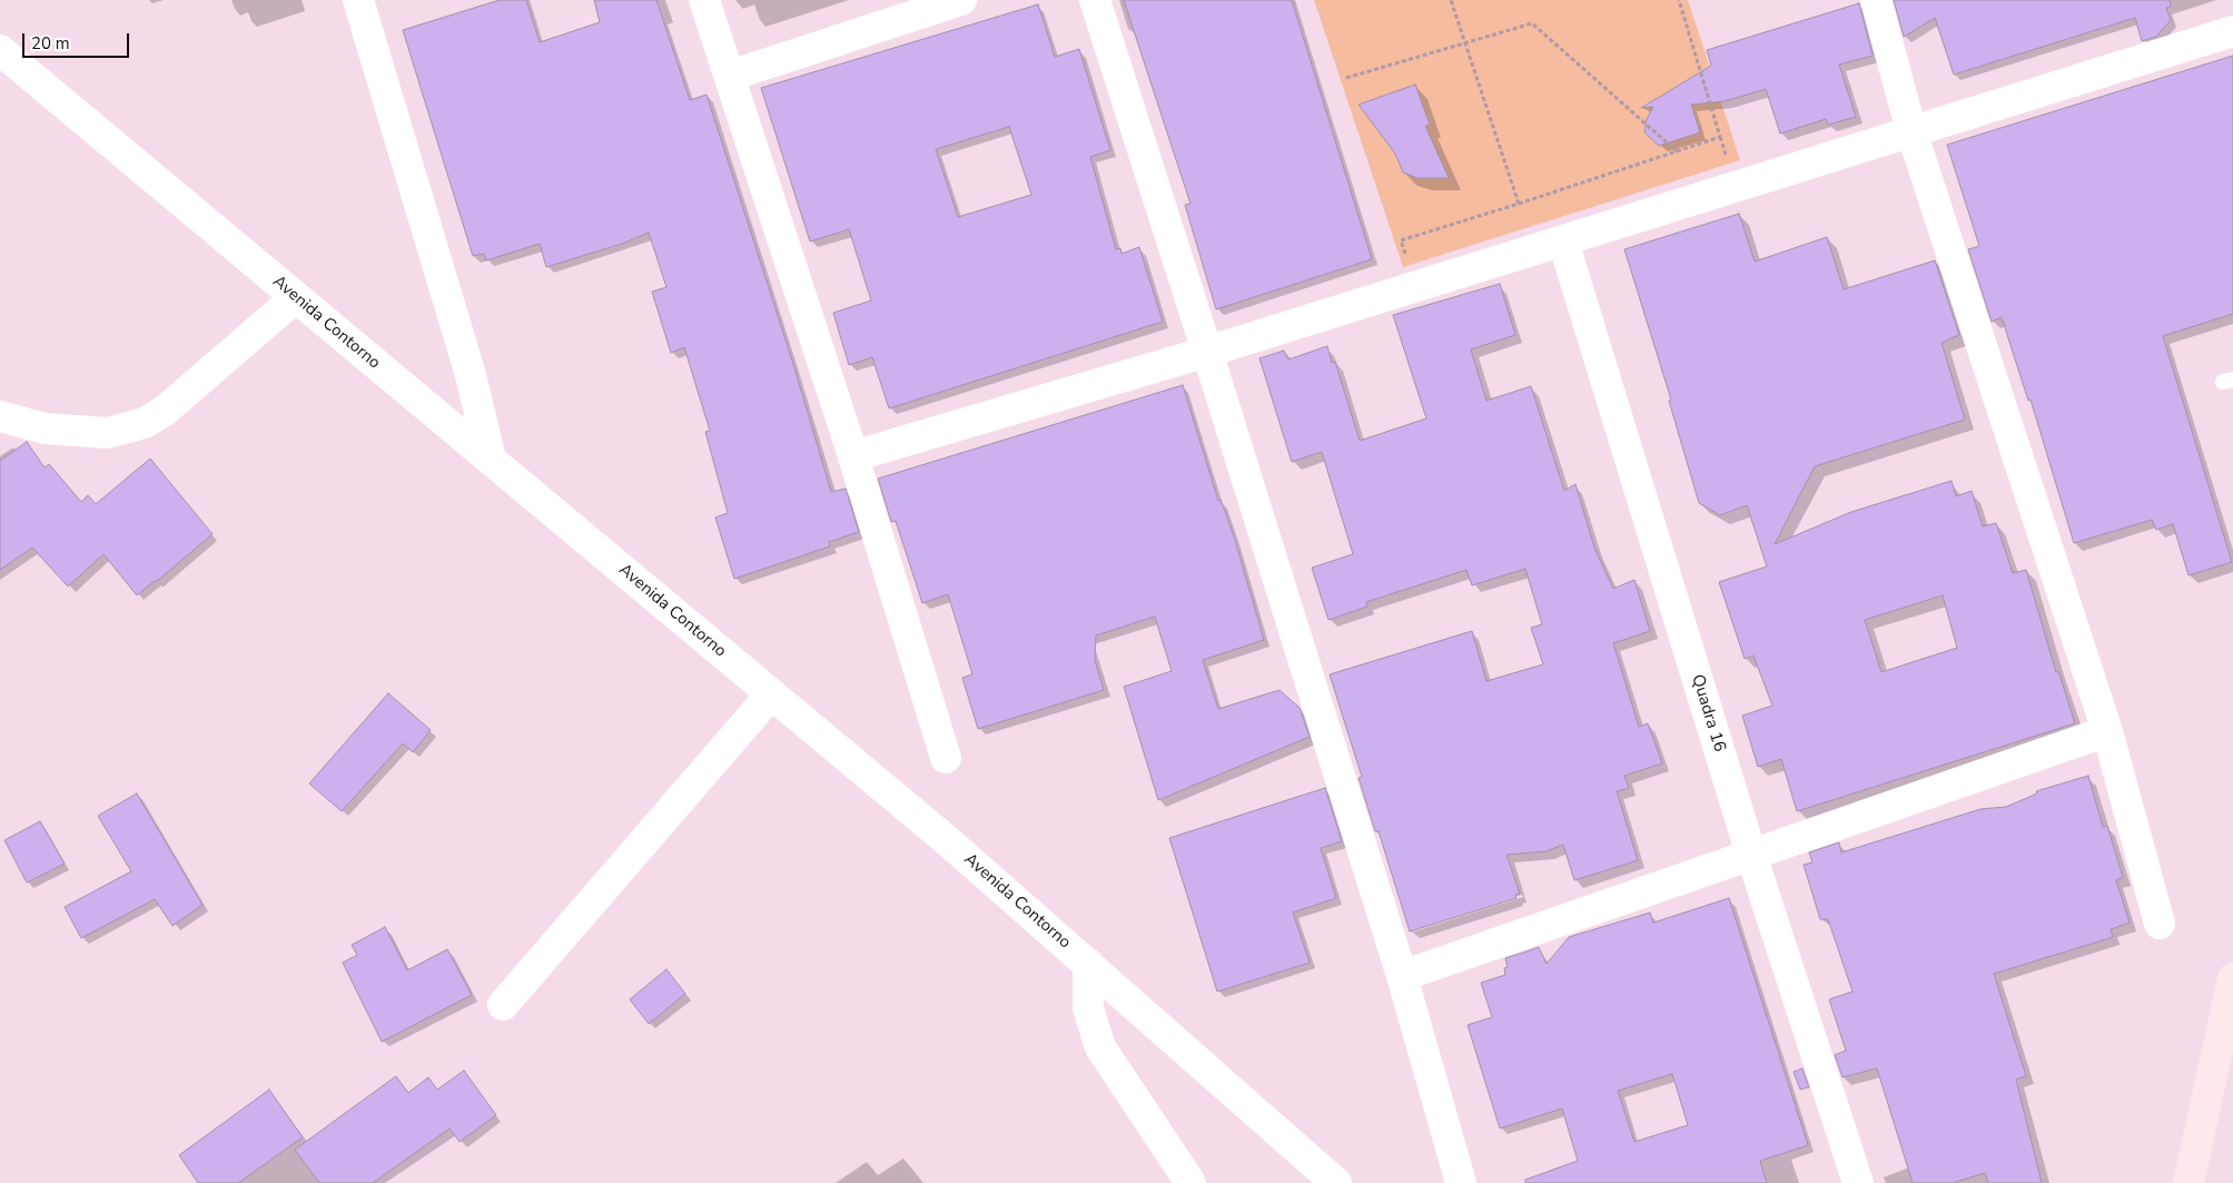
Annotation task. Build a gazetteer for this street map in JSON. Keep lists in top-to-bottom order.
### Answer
{
  "streets": {
    "street": ["Avenida Contorno", "Quadra 16"]
  },
  "scale_bar": "20 m"
}
